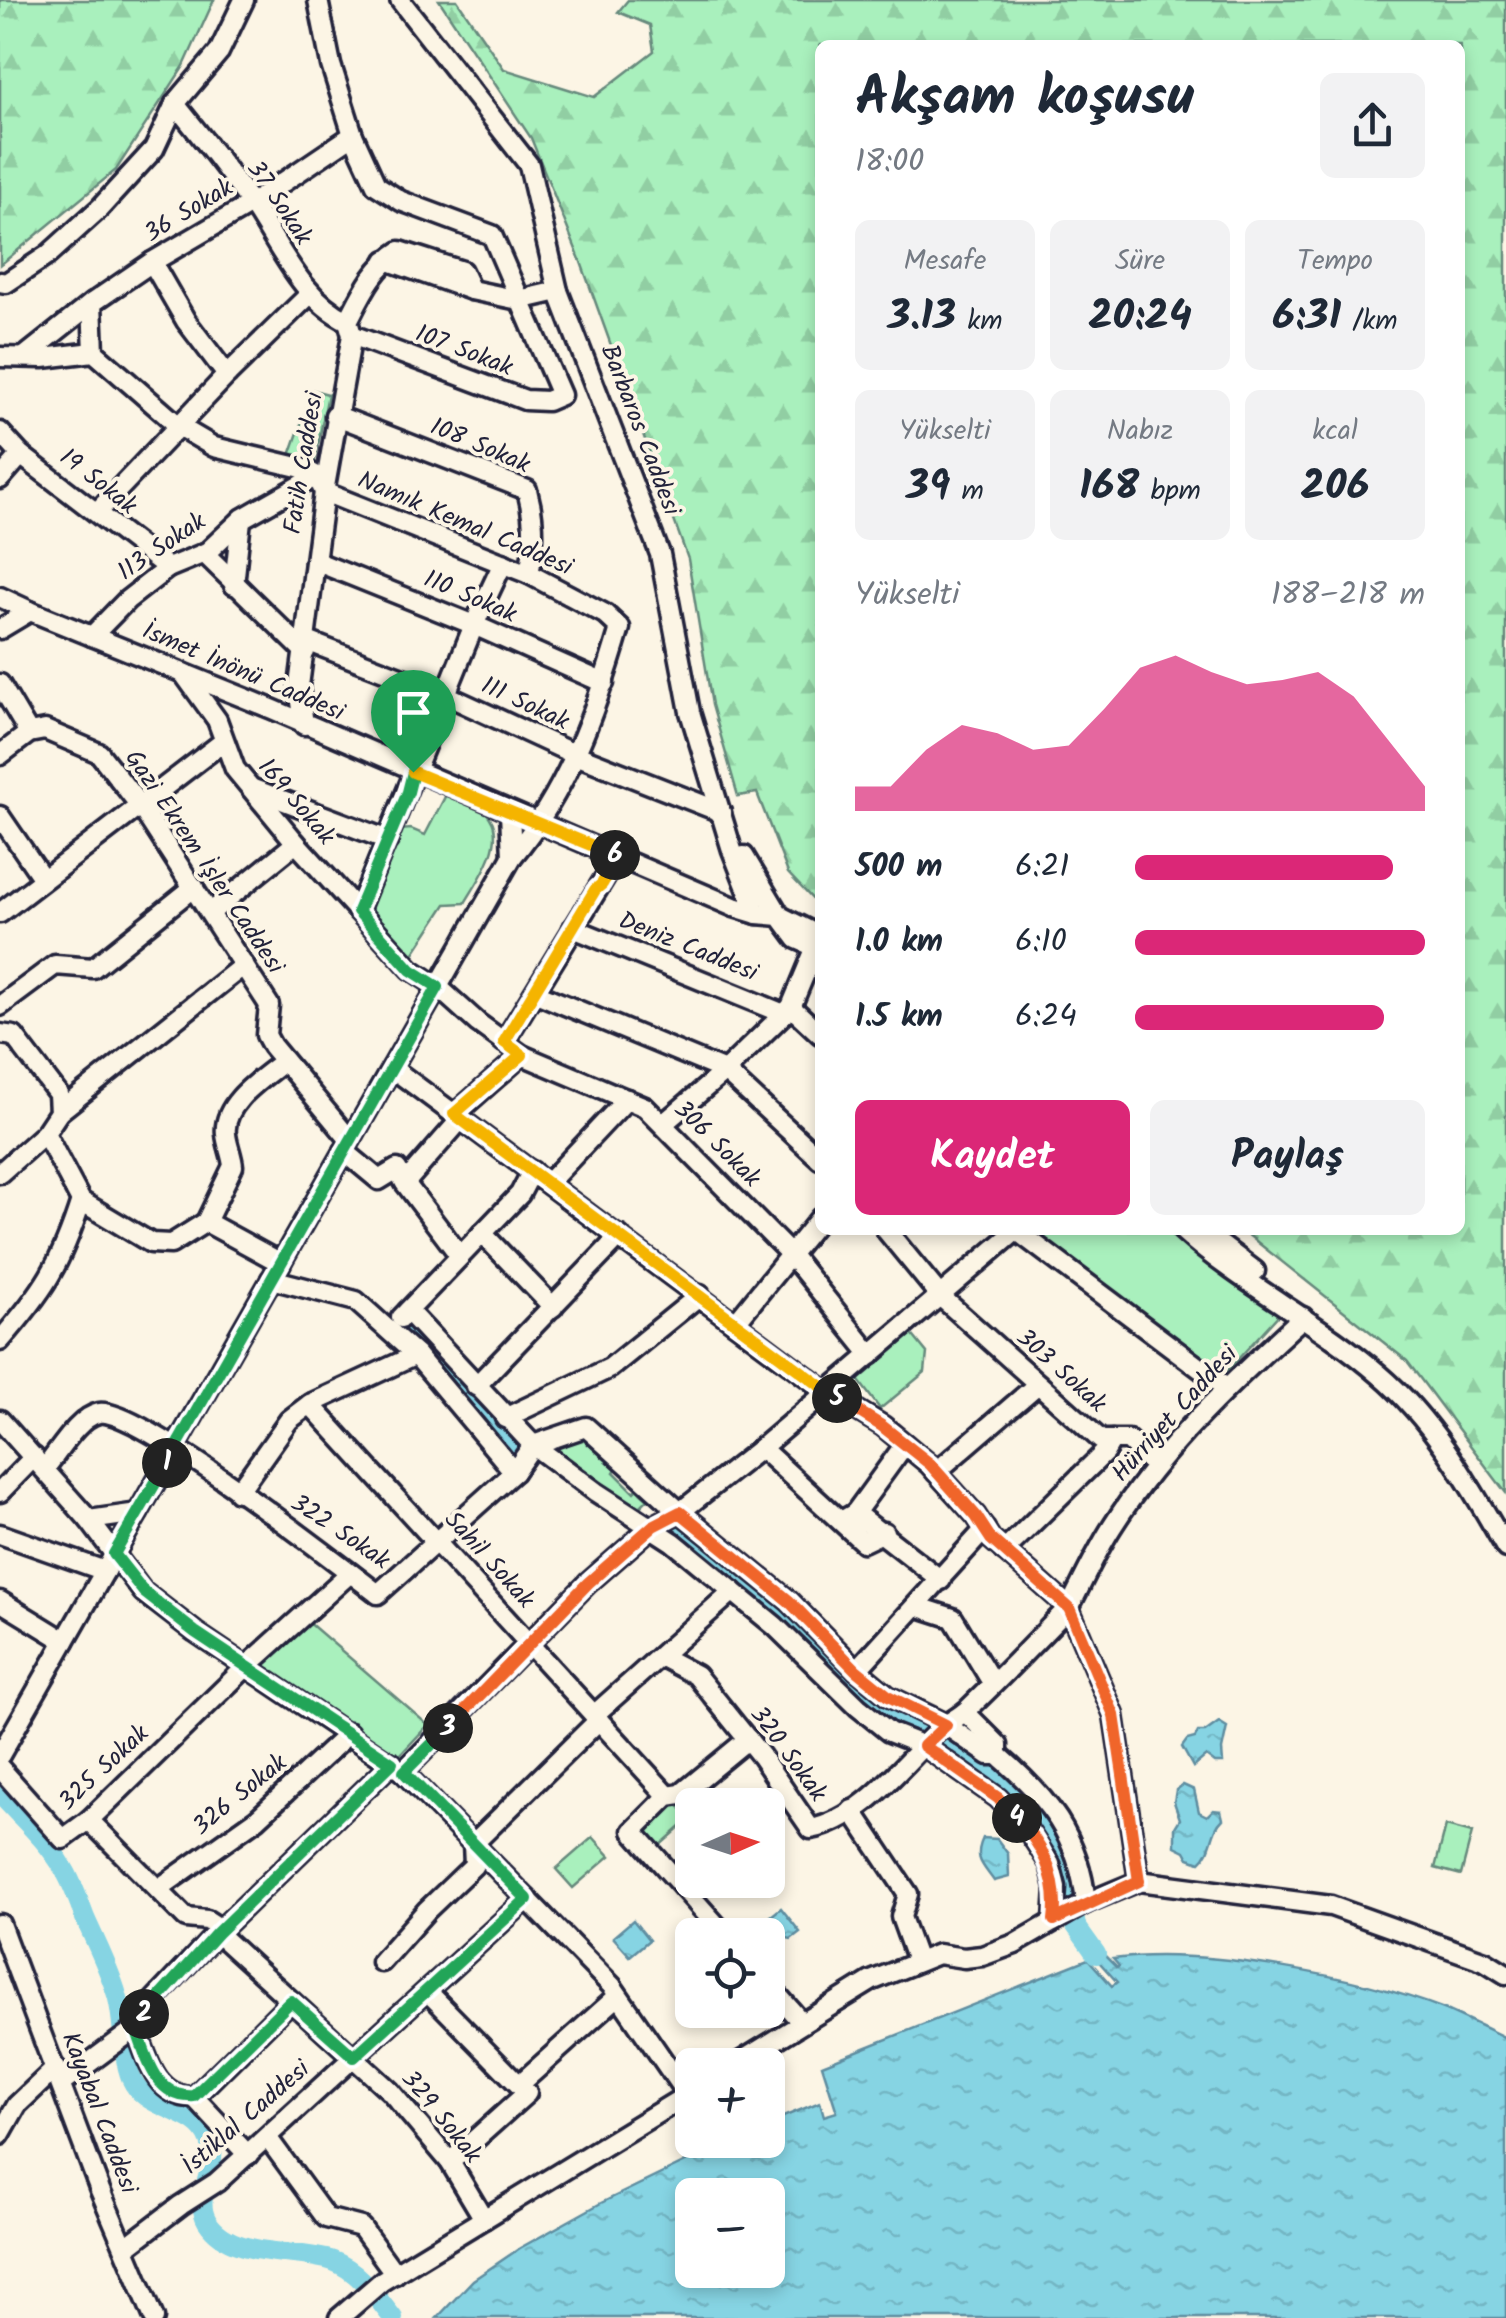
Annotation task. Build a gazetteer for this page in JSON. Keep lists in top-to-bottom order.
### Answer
{
  "streets": {
    "street": [
      "37 Sokak",
      "36 Sokak",
      "107 Sokak",
      "Barbaros Caddesi",
      "108 Sokak",
      "Fatih Caddesi",
      "19 Sokak",
      "Namık Kemal Caddesi",
      "113 Sokak",
      "110 Sokak",
      "İsmet İnönü Caddesi",
      "111 Sokak",
      "169 Sokak",
      "Gazi Ekrem İşler Caddesi",
      "Deniz Caddesi",
      "306 Sokak",
      "303 Sokak",
      "Hürriyet Caddesi",
      "322 Sokak",
      "Sahil Sokak",
      "320 Sokak",
      "325 Sokak",
      "326 Sokak",
      "Kayabal Caddesi",
      "329 Sokak",
      "İstiklal Caddesi"
    ]
  },
  "crossings": [
    ["37 Sokak", "36 Sokak"],
    ["37 Sokak", "107 Sokak"],
    ["37 Sokak", "Fatih Caddesi"],
    ["107 Sokak", "Fatih Caddesi"],
    ["Barbaros Caddesi", "İsmet İnönü Caddesi"],
    ["Barbaros Caddesi", "111 Sokak"],
    ["108 Sokak", "Fatih Caddesi"],
    ["108 Sokak", "Namık Kemal Caddesi"],
    ["Fatih Caddesi", "Namık Kemal Caddesi"],
    ["Fatih Caddesi", "113 Sokak"],
    ["Fatih Caddesi", "110 Sokak"],
    ["Fatih Caddesi", "İsmet İnönü Caddesi"],
    ["Fatih Caddesi", "111 Sokak"],
    ["19 Sokak", "113 Sokak"],
    ["Namık Kemal Caddesi", "113 Sokak"],
    ["Namık Kemal Caddesi", "110 Sokak"],
    ["Namık Kemal Caddesi", "İsmet İnönü Caddesi"],
    ["Namık Kemal Caddesi", "111 Sokak"],
    ["113 Sokak", "İsmet İnönü Caddesi"],
    ["İsmet İnönü Caddesi", "169 Sokak"],
    ["169 Sokak", "306 Sokak"],
    ["303 Sokak", "Hürriyet Caddesi"],
    ["Hürriyet Caddesi", "320 Sokak"],
    ["322 Sokak", "Sahil Sokak"],
    ["322 Sokak", "325 Sokak"],
    ["325 Sokak", "329 Sokak"],
    ["326 Sokak", "329 Sokak"],
    ["Kayabal Caddesi", "İstiklal Caddesi"],
    ["329 Sokak", "İstiklal Caddesi"]
  ],
  "north": "right",
  "page": {
    "heading": ["Akşam koşusu", "18:00"],
    "stats": [
      ["Mesafe", "3.13 km"],
      ["Süre", "20:24"],
      ["Tempo", "6:31 /km"],
      ["Yükselti", "39 m"],
      ["Nabız", "168 bpm"],
      ["kcal", "206"]
    ],
    "chart": ["Yükselti", "188–218 m"],
    "pins": [
      "6",
      "5",
      "1",
      "3",
      "4",
      "2"
    ],
    "list": [
      {
        "name": "500 m",
        "note": "6:21"
      },
      {
        "name": "1.0 km",
        "note": "6:10"
      },
      {
        "name": "1.5 km",
        "note": "6:24"
      }
    ],
    "buttons": ["Kaydet", "Paylaş"],
    "map_buttons": ["+", "−"]
  }
}
